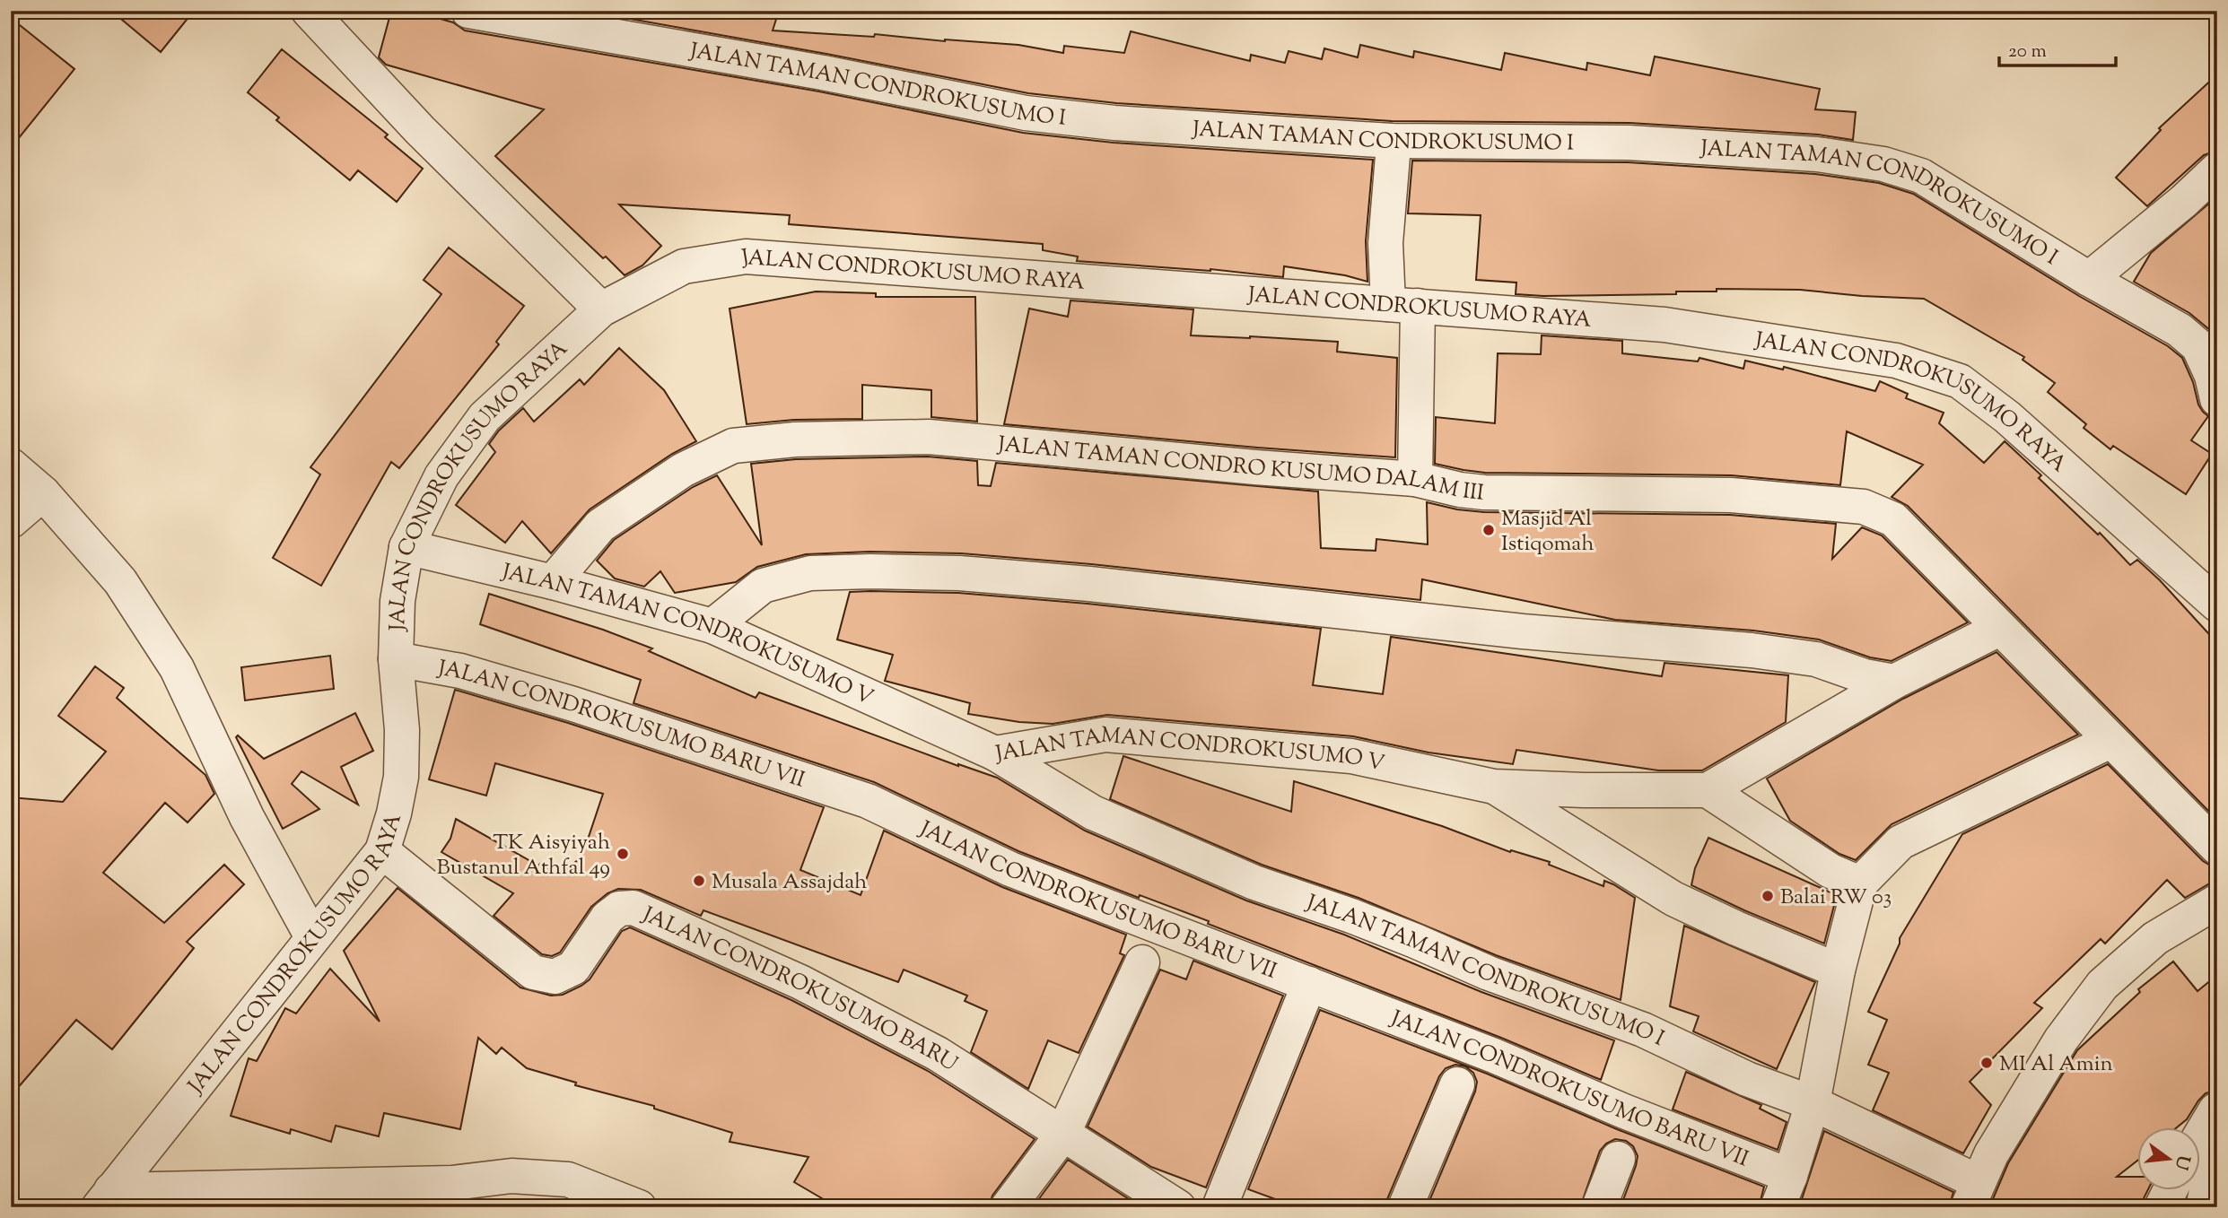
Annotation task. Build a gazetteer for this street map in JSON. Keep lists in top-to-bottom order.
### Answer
{
  "streets": {
    "street": [
      "JALAN TAMAN CONDROKUSUMO I",
      "JALAN CONDROKUSUMO RAYA",
      "JALAN TAMAN CONDRO KUSUMO DALAM III",
      "JALAN TAMAN CONDROKUSUMO V",
      "JALAN CONDROKUSUMO BARU VII",
      "JALAN CONDROKUSUMO BARU"
    ]
  },
  "crossings": [
    ["JALAN TAMAN CONDROKUSUMO I", "JALAN TAMAN CONDROKUSUMO V"],
    ["JALAN CONDROKUSUMO RAYA", "JALAN TAMAN CONDROKUSUMO V"],
    ["JALAN CONDROKUSUMO RAYA", "JALAN CONDROKUSUMO BARU VII"],
    ["JALAN CONDROKUSUMO RAYA", "JALAN CONDROKUSUMO BARU"],
    ["JALAN TAMAN CONDRO KUSUMO DALAM III", "JALAN TAMAN CONDROKUSUMO V"]
  ],
  "places": [
    "Masjid Al Istiqomah",
    "TK Aisyiyah Bustanul Athfal 49",
    "Musala Assajdah",
    "Balai RW 03",
    "MI Al Amin"
  ],
  "scale_bar": "20 m",
  "north": "right"
}
